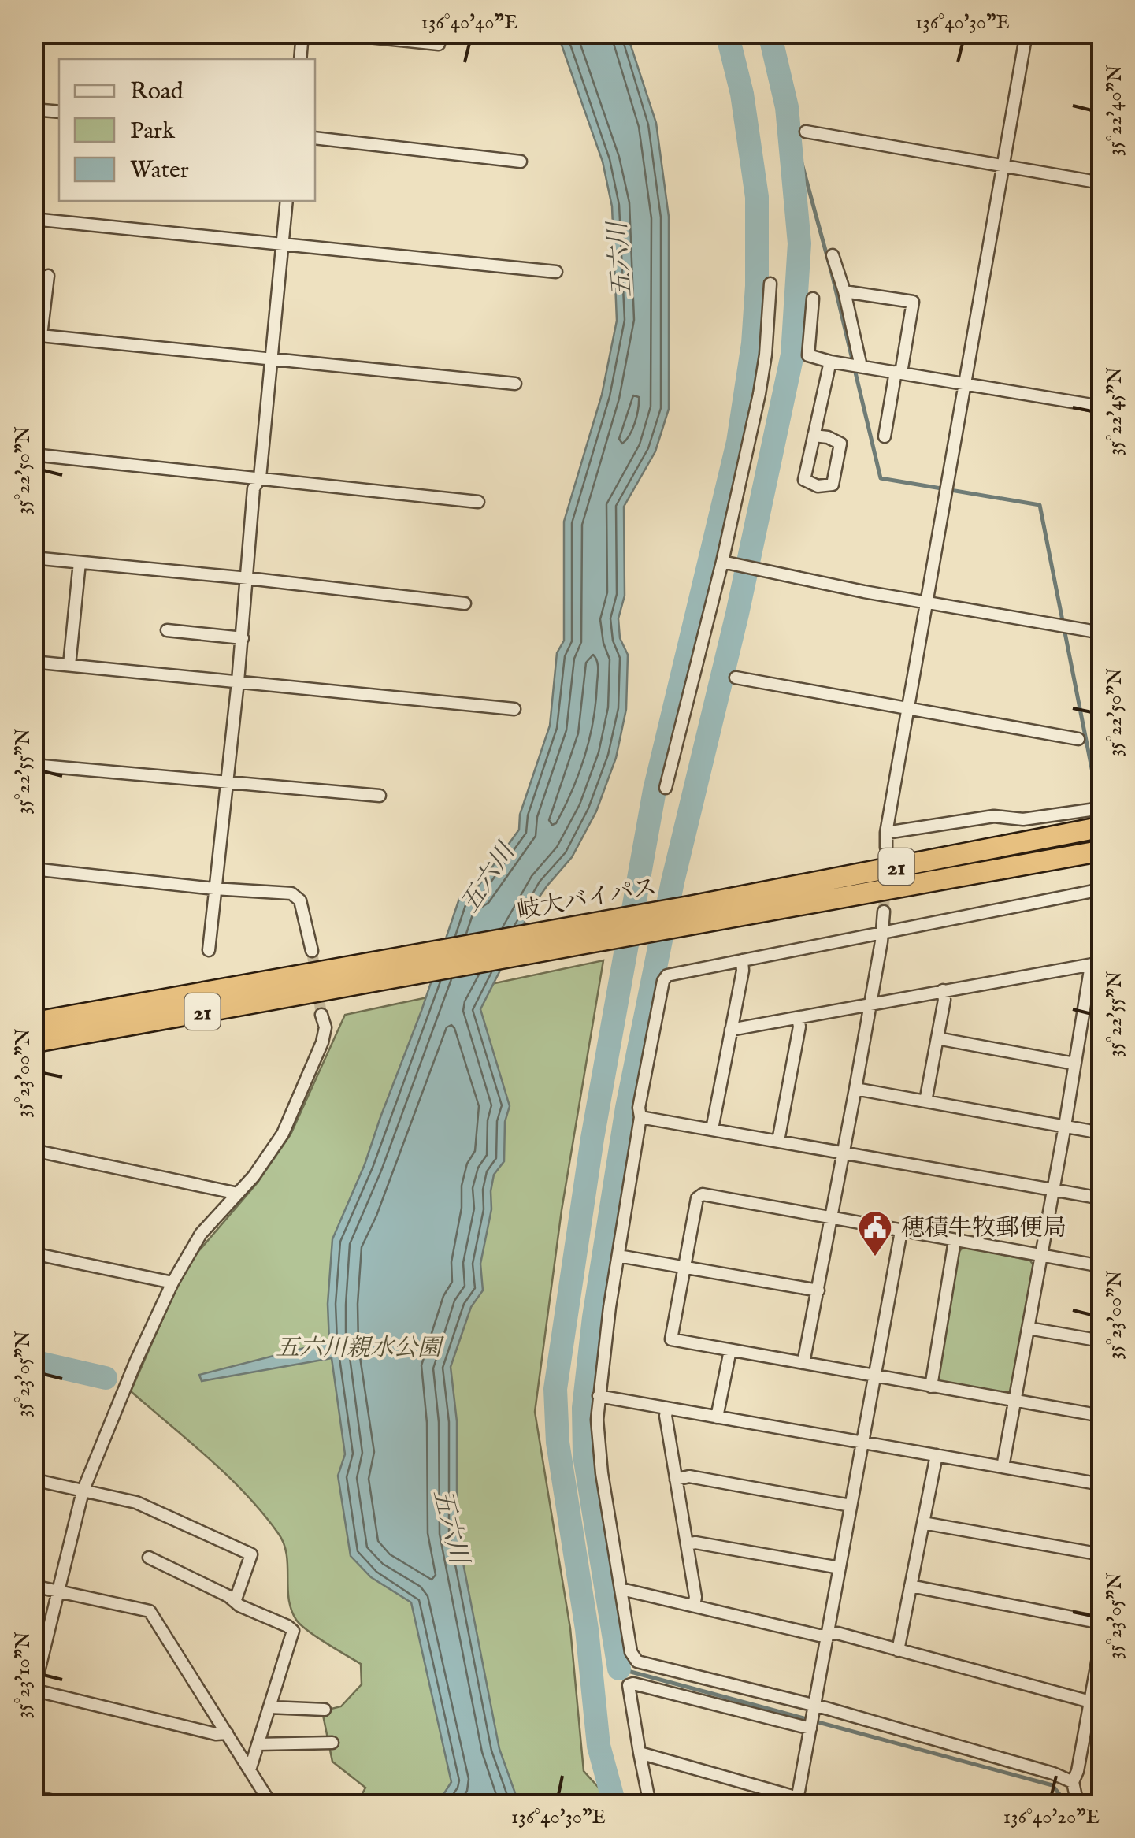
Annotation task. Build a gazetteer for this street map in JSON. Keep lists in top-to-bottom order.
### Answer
{
  "streets": {
    "highway": ["21", "岐大バイパス"]
  },
  "water": ["五六川"],
  "parks": ["五六川親水公園"],
  "places": {
    "public building": ["穂積牛牧郵便局"]
  },
  "legend": ["Road", "Park", "Water"],
  "coordinates": [
    "136°40'40\"E",
    "136°40'30\"E",
    "35°22'40\"N",
    "35°22'45\"N",
    "35°22'50\"N",
    "35°22'55\"N",
    "35°23'00\"N",
    "35°23'05\"N",
    "35°23'10\"N",
    "136°40'20\"E"
  ]
}
